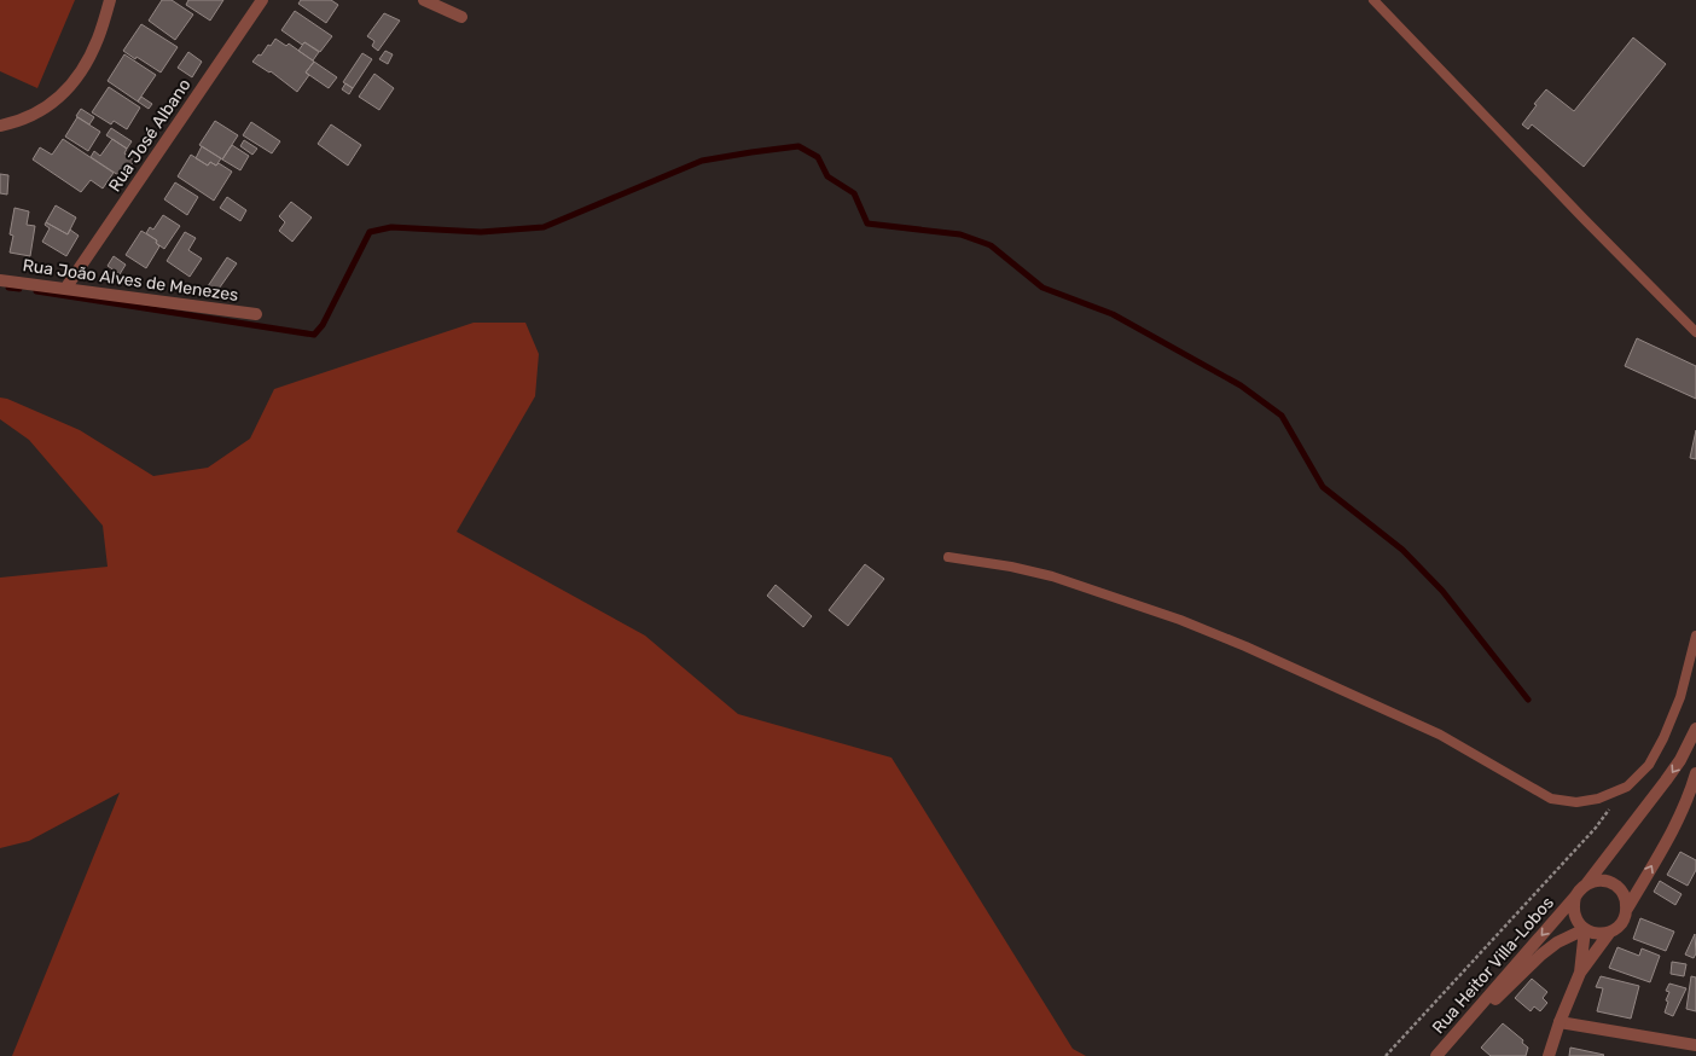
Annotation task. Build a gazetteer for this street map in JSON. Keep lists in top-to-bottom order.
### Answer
{
  "streets": {
    "street": ["Rua José Albano", "Rua João Alves de Menezes", "Rua Heitor Villa-Lobos"]
  },
  "crossings": [
    ["Rua José Albano", "Rua João Alves de Menezes"]
  ]
}
